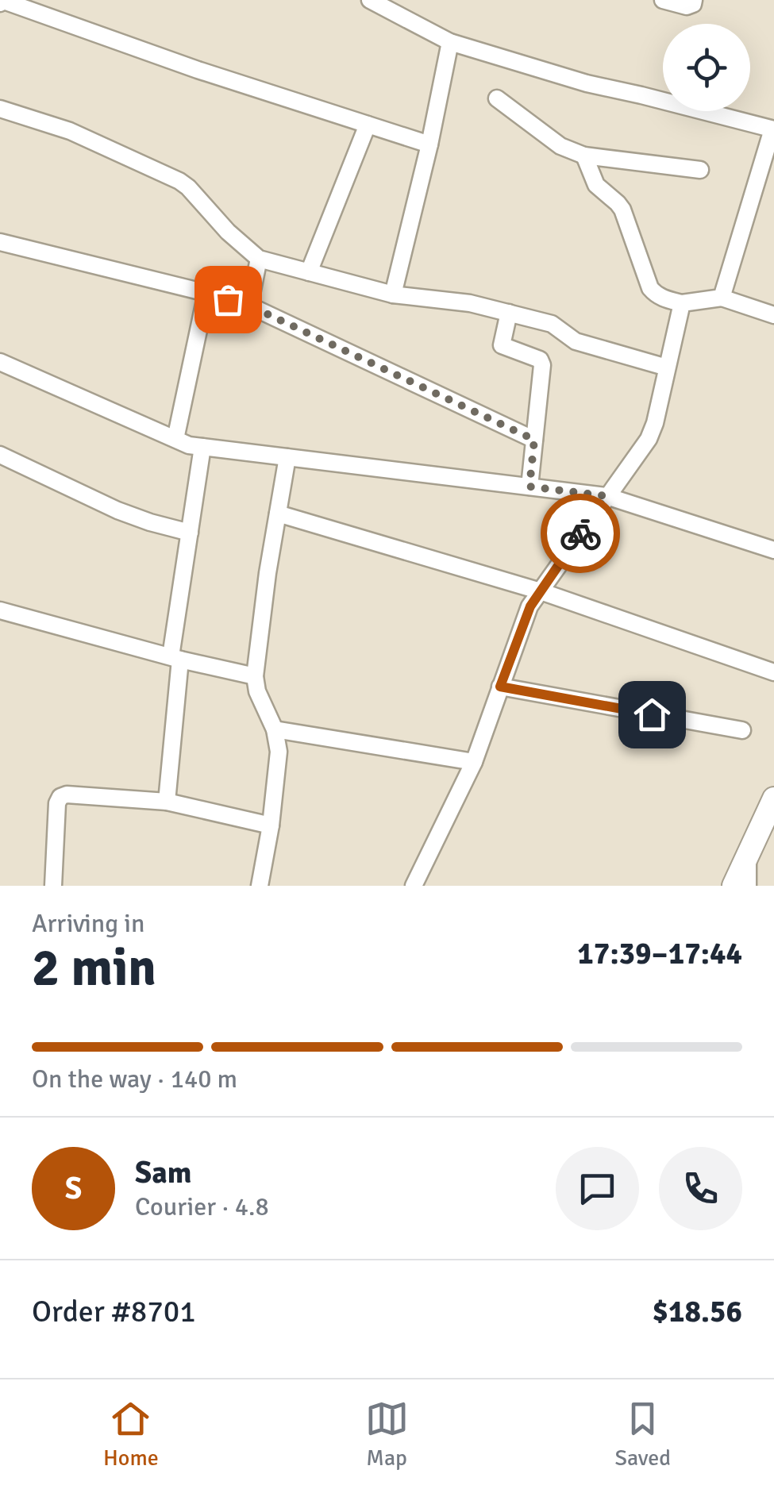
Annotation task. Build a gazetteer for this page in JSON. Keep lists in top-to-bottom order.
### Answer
{
  "page": {
    "heading": ["2 min", "Arriving in", "17:39–17:44"],
    "panel": [
      "Sam",
      "Courier · 4.8",
      "Order #8701",
      "$18.56"
    ],
    "bar": "On the way · 140 m",
    "round": "S",
    "tabs": ["Home", "Map", "Saved"]
  }
}
